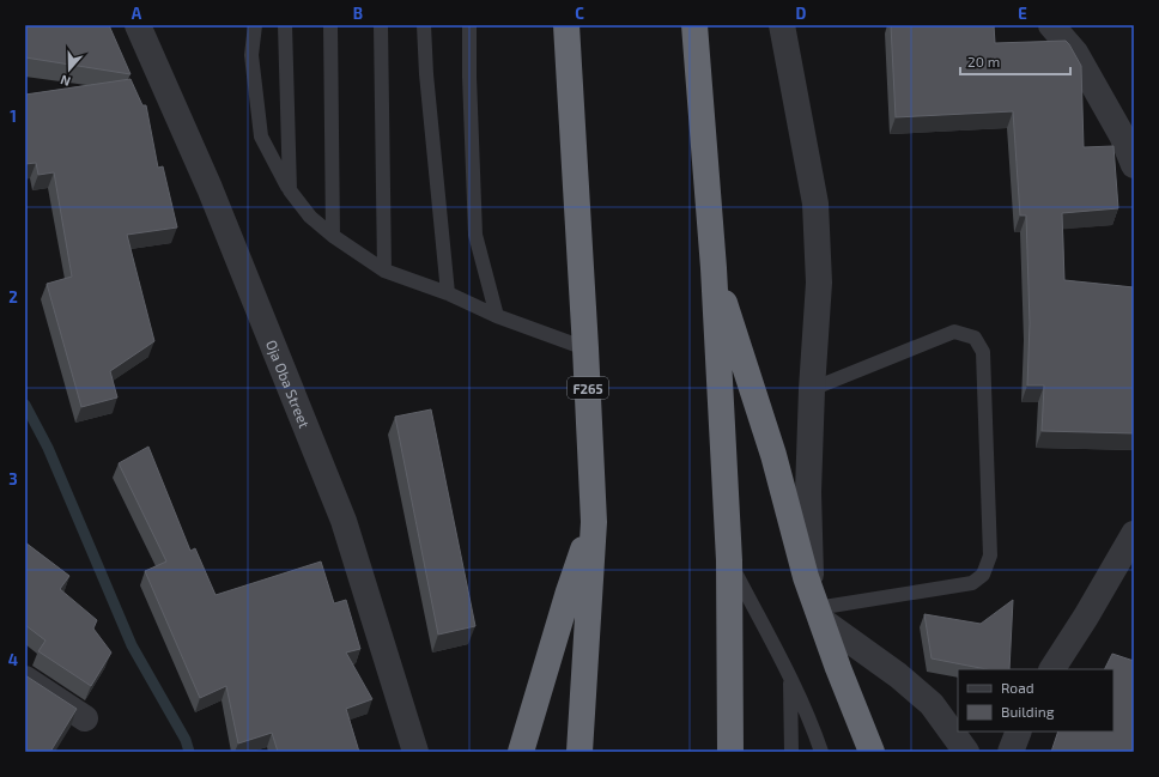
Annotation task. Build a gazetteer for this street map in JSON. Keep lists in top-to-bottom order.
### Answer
{
  "streets": {
    "highway": ["F265"],
    "street": ["Oja Oba Street"]
  },
  "legend": ["Road", "Building"],
  "scale_bar": "20 m",
  "north": "bottom",
  "grid": {
    "columns": [
      "A",
      "B",
      "C",
      "D",
      "E"
    ],
    "rows": [
      "1",
      "2",
      "3",
      "4"
    ]
  }
}
